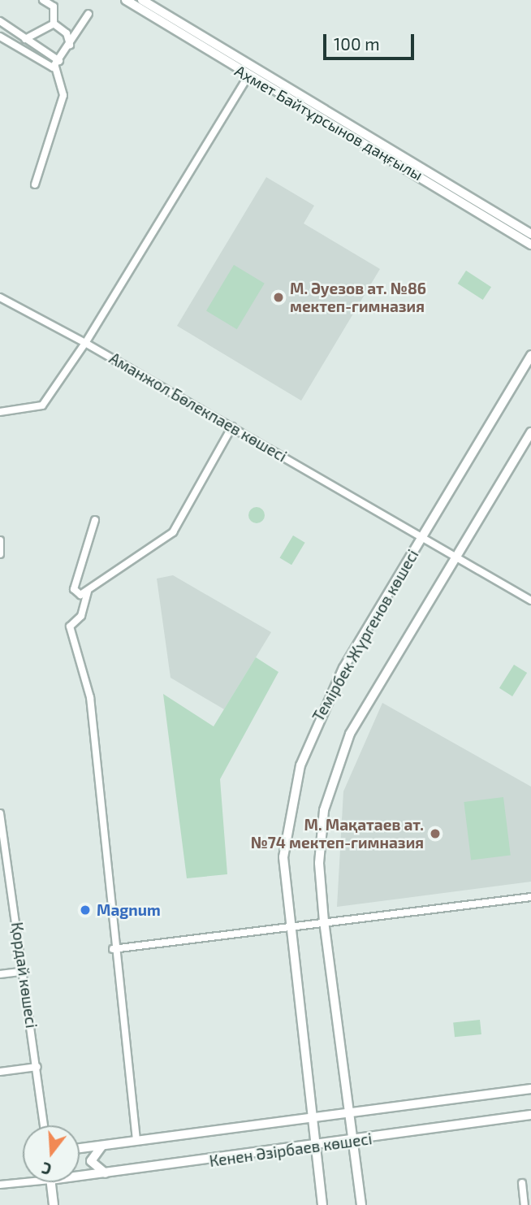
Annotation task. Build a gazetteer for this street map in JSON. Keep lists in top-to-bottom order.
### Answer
{
  "streets": {
    "street": [
      "Ахмет Байтұрсынов даңғылы",
      "Аманжол Бөлекпаев көшесі",
      "Темірбек Жүргенов көшесі",
      "Қордай көшесі",
      "Кенен Әзірбаев көшесі"
    ]
  },
  "crossings": [
    ["Аманжол Бөлекпаев көшесі", "Темірбек Жүргенов көшесі"],
    ["Темірбек Жүргенов көшесі", "Кенен Әзірбаев көшесі"]
  ],
  "places": ["М. Әуезов ат. №86 мектеп-гимназия", "М. Мақатаев ат. №74 мектеп-гимназия", "Magnum"],
  "scale_bar": "100 m",
  "north": "bottom"
}
